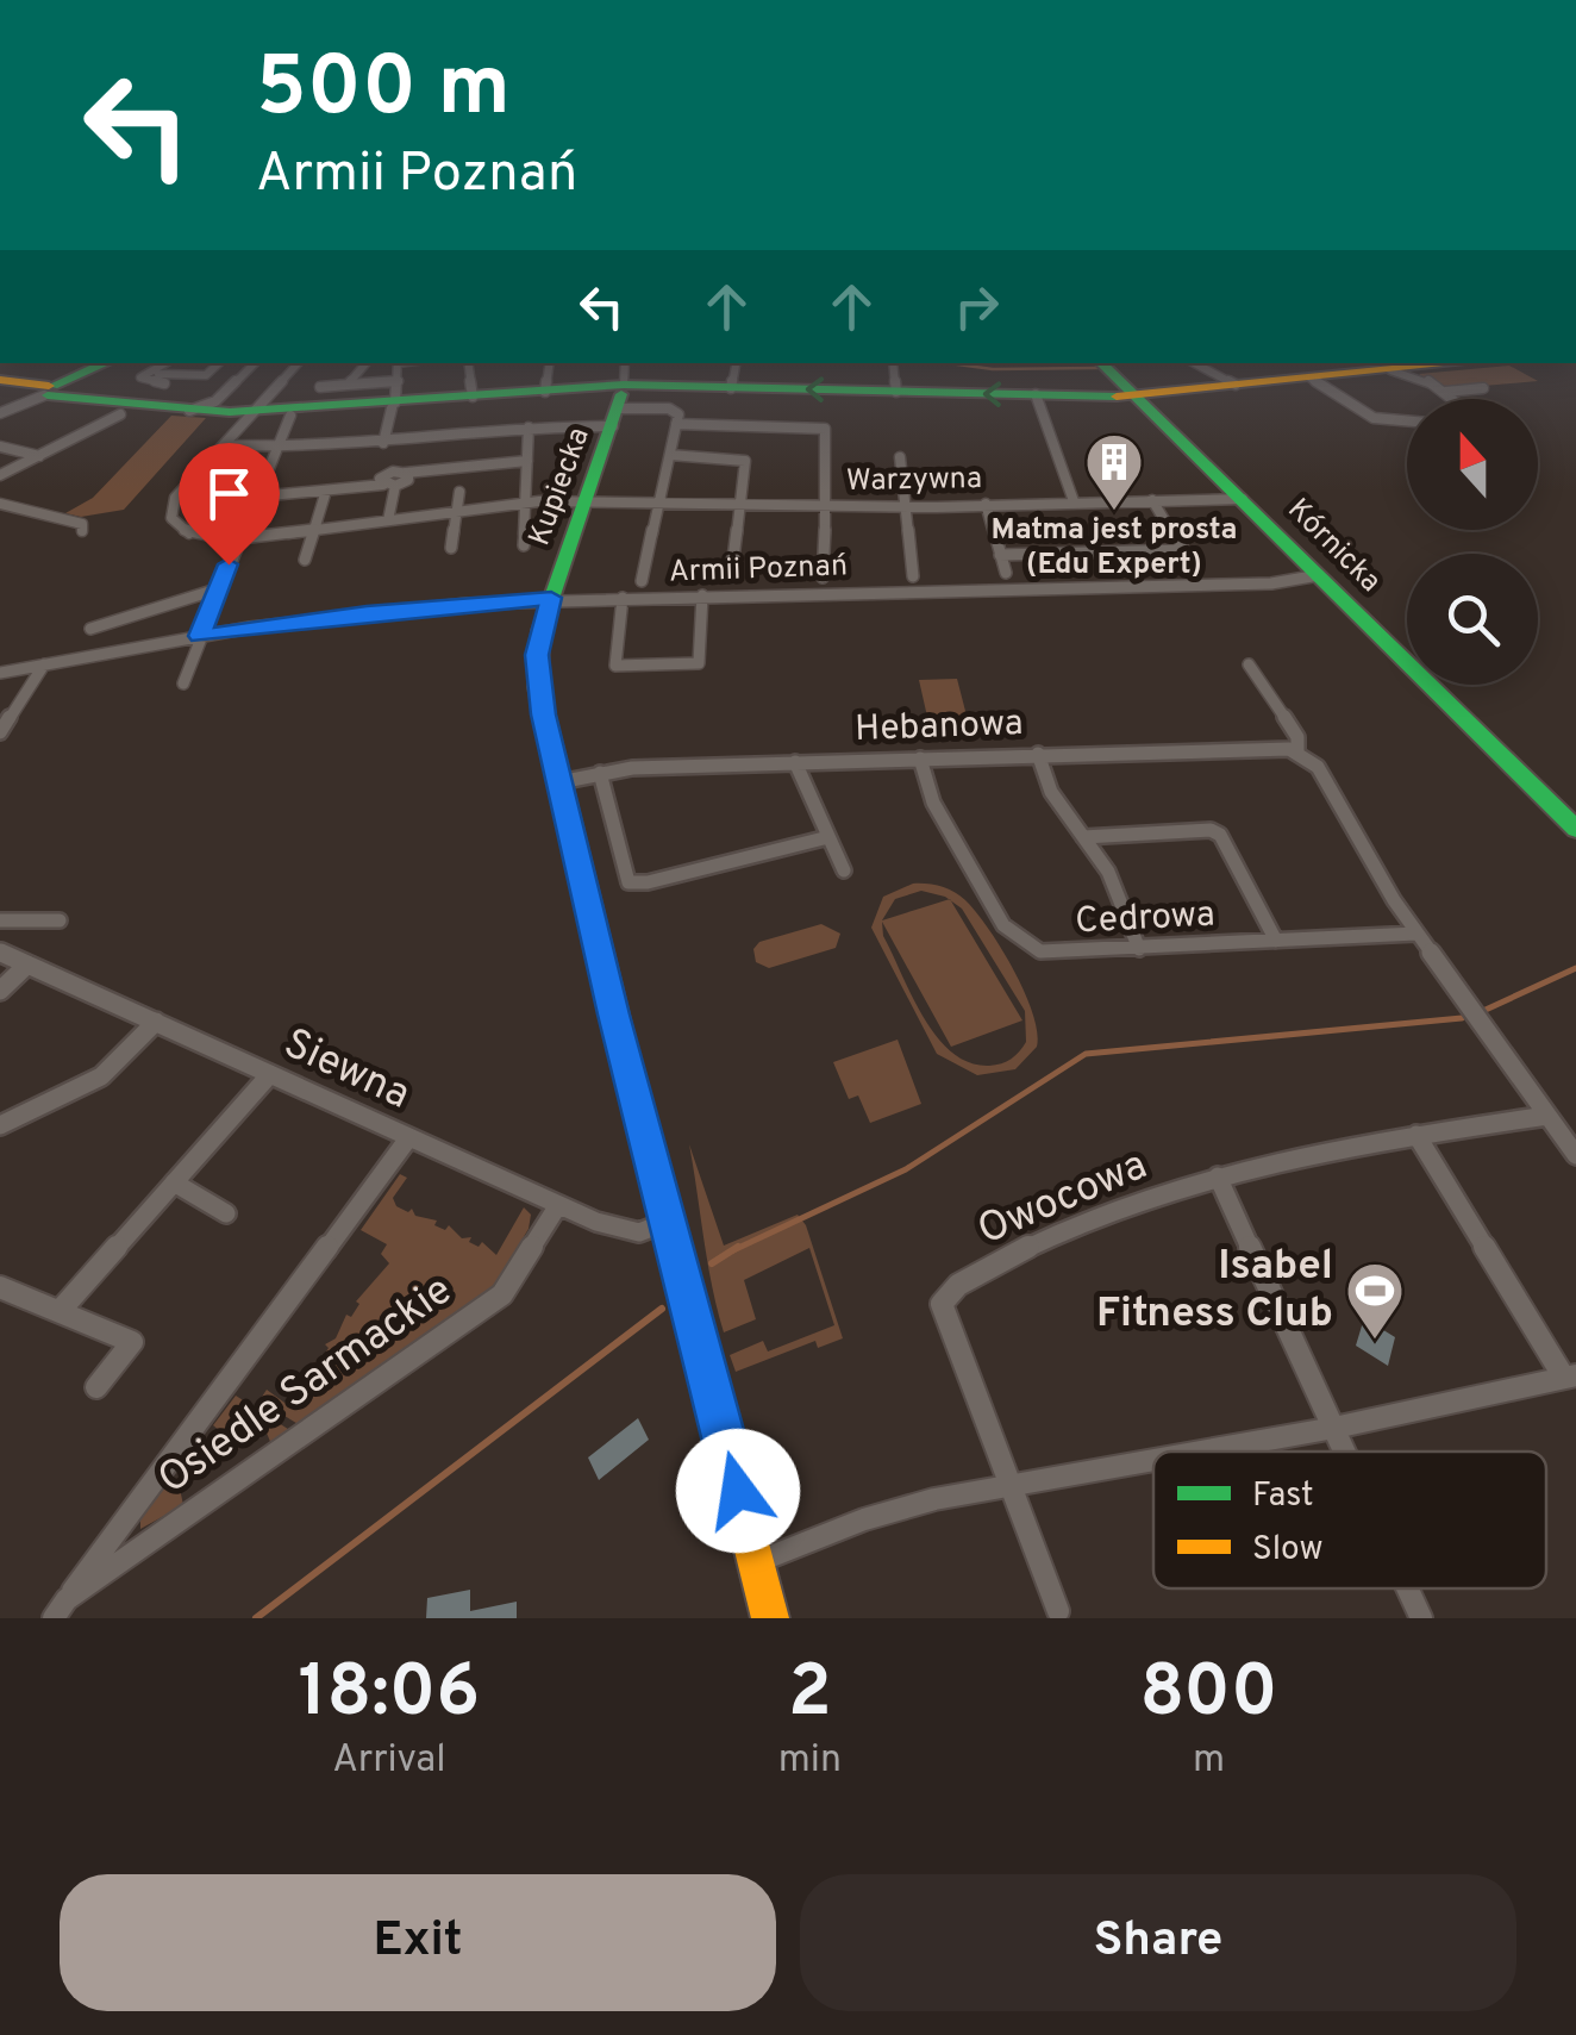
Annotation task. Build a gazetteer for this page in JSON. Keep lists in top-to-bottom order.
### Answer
{
  "streets": {
    "street": [
      "Warzywna",
      "Kupiecka",
      "Kórnicka",
      "Armii Poznań",
      "Hebanowa",
      "Cedrowa",
      "Siewna",
      "Owocowa",
      "Osiedle Sarmackie"
    ]
  },
  "crossings": [
    ["Warzywna", "Kupiecka"],
    ["Warzywna", "Kórnicka"],
    ["Kupiecka", "Armii Poznań"],
    ["Kupiecka", "Hebanowa"],
    ["Kupiecka", "Siewna"],
    ["Kórnicka", "Armii Poznań"],
    ["Hebanowa", "Cedrowa"],
    ["Siewna", "Osiedle Sarmackie"]
  ],
  "places": {
    "building": ["Matma jest prosta (Edu Expert)"],
    "sports": ["Isabel Fitness Club"]
  },
  "legend": ["Fast", "Slow"],
  "north": "top",
  "page": {
    "turn": ["500 m", "Armii Poznań"],
    "eta": [
      "18:06",
      "Arrival",
      "2",
      "min",
      "800",
      "m"
    ],
    "buttons": ["Exit", "Share"]
  }
}
